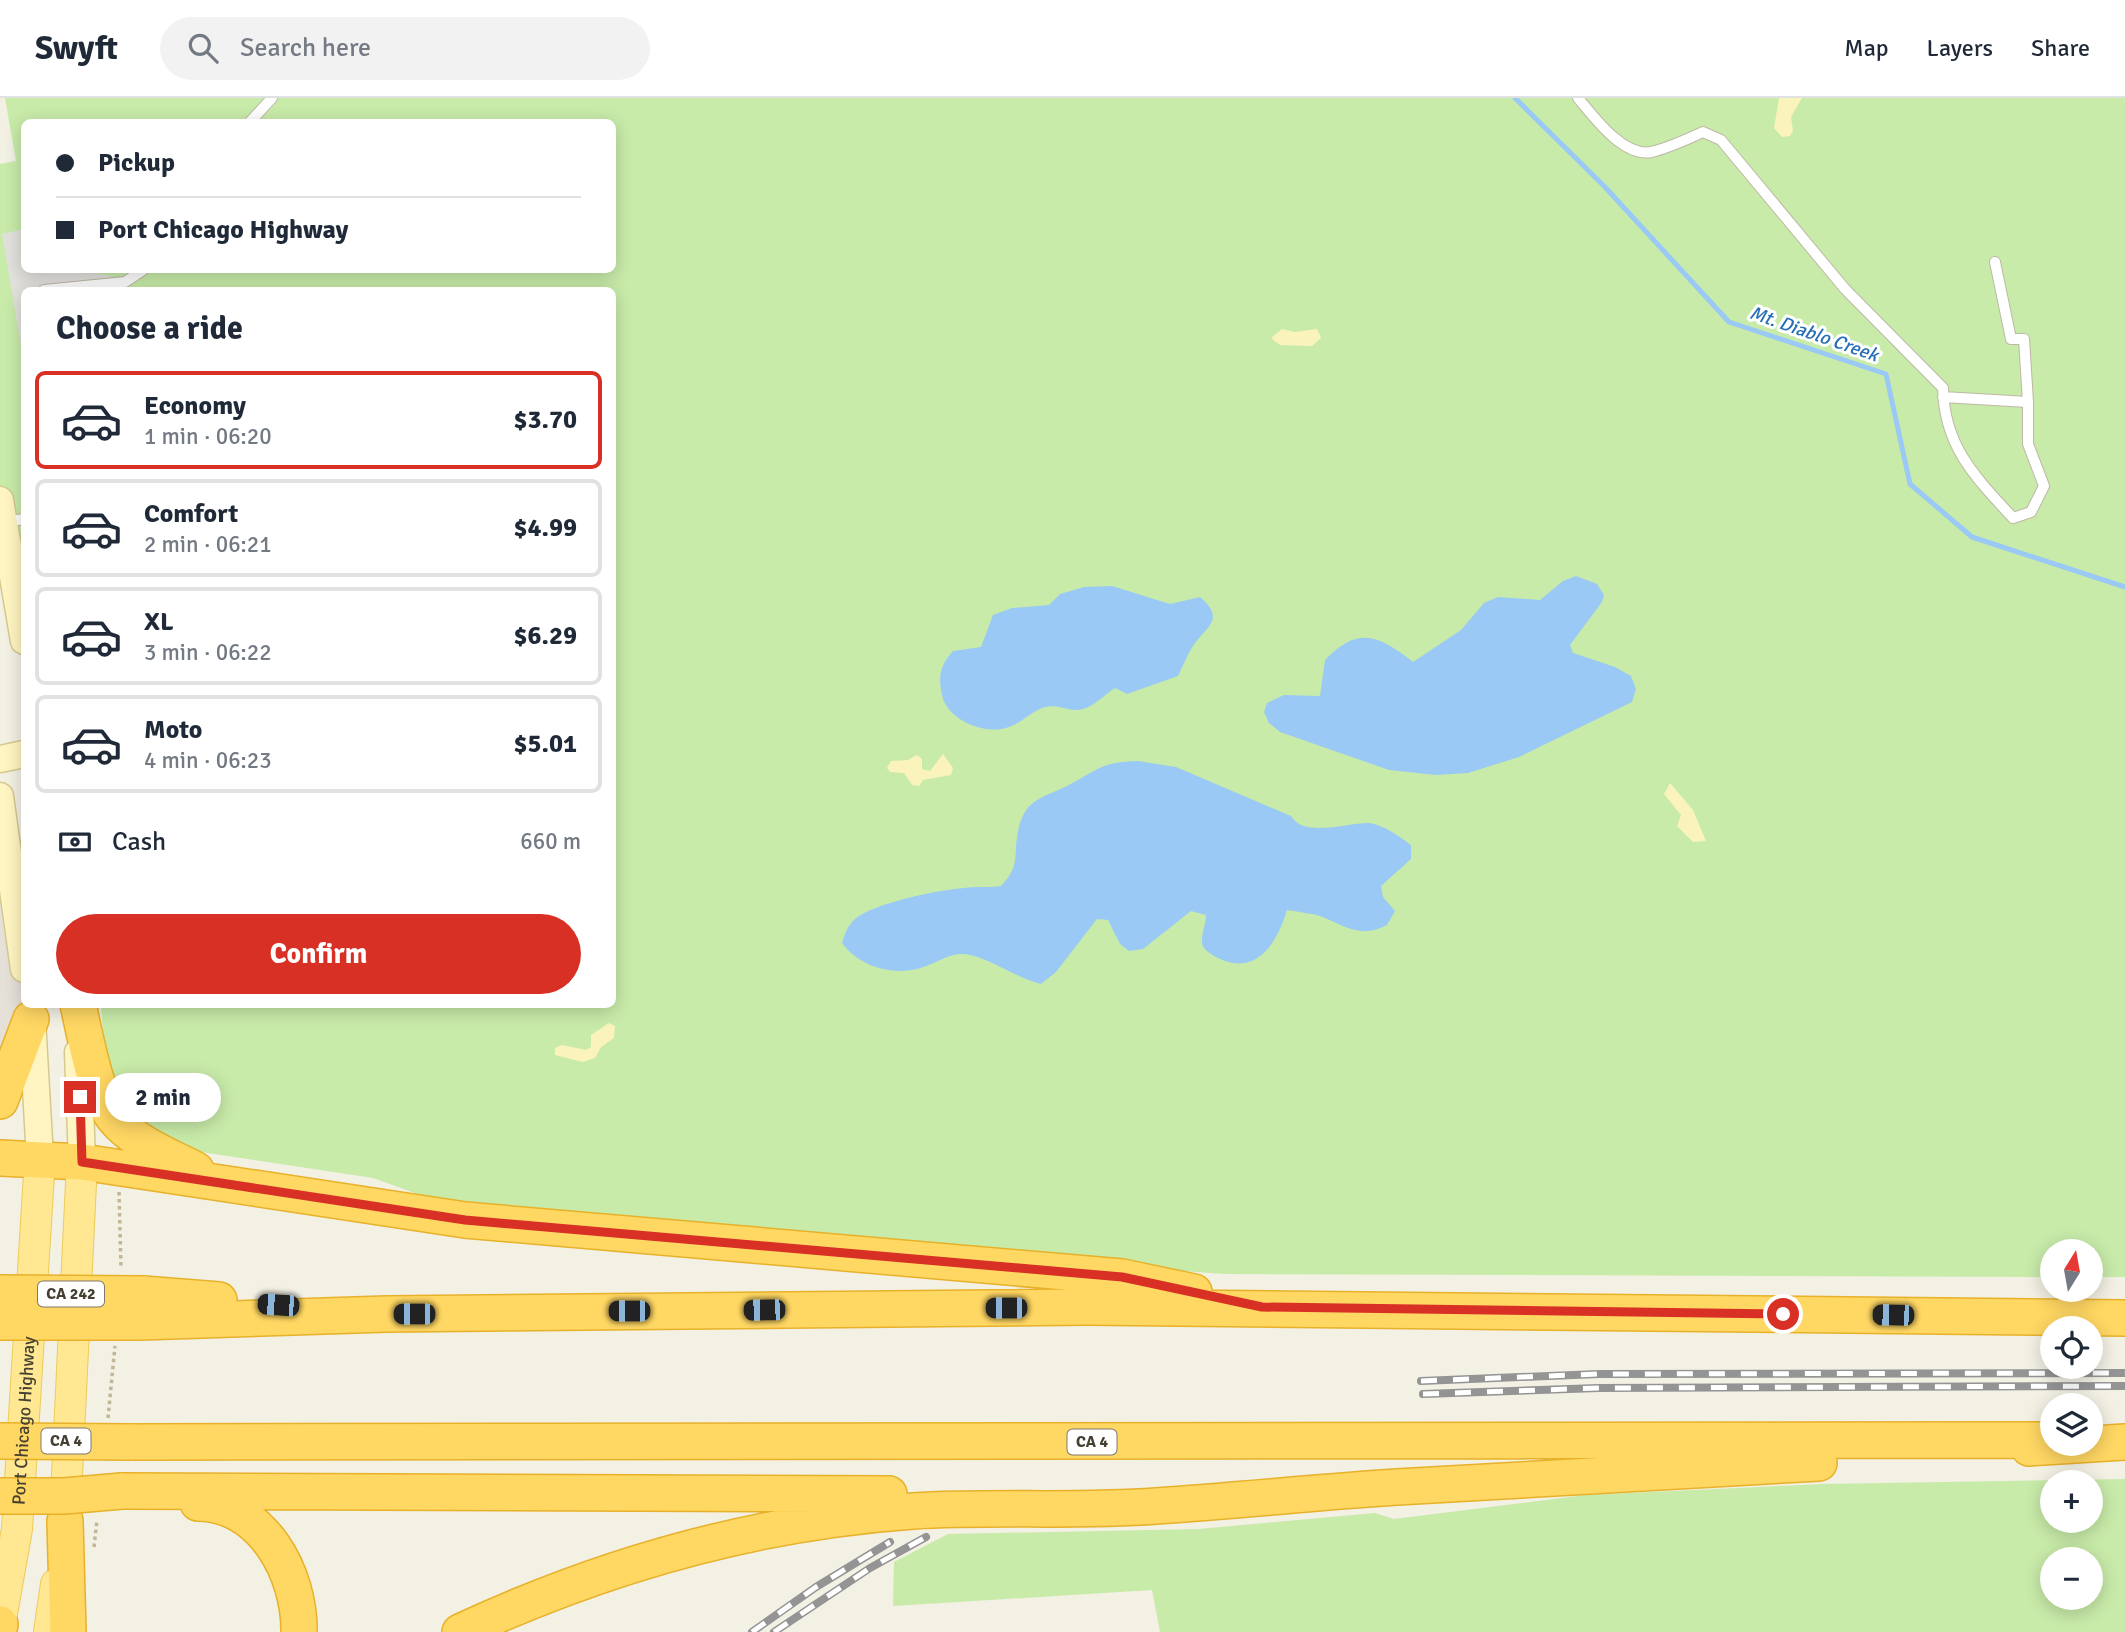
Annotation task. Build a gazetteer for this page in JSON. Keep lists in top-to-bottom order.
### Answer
{
  "streets": {
    "highway": ["CA 242", "CA 4"],
    "main road": ["Port Chicago Highway"]
  },
  "water": ["Mt. Diablo Creek"],
  "north": "top",
  "page": {
    "header": "Swyft",
    "search": "Search here",
    "nav": ["Map", "Layers", "Share"],
    "banner": ["Pickup", "Port Chicago Highway"],
    "heading": "Choose a ride",
    "list": [
      {
        "name": "Economy",
        "note": "1 min · 06:20",
        "value": "$3.70"
      },
      {
        "name": "Comfort",
        "note": "2 min · 06:21",
        "value": "$4.99"
      },
      {
        "name": "XL",
        "note": "3 min · 06:22",
        "value": "$6.29"
      },
      {
        "name": "Moto",
        "note": "4 min · 06:23",
        "value": "$5.01"
      }
    ],
    "pay": ["Cash", "660 m"],
    "buttons": "Confirm",
    "bubble": "2 min",
    "map_buttons": ["+", "−"]
  }
}
